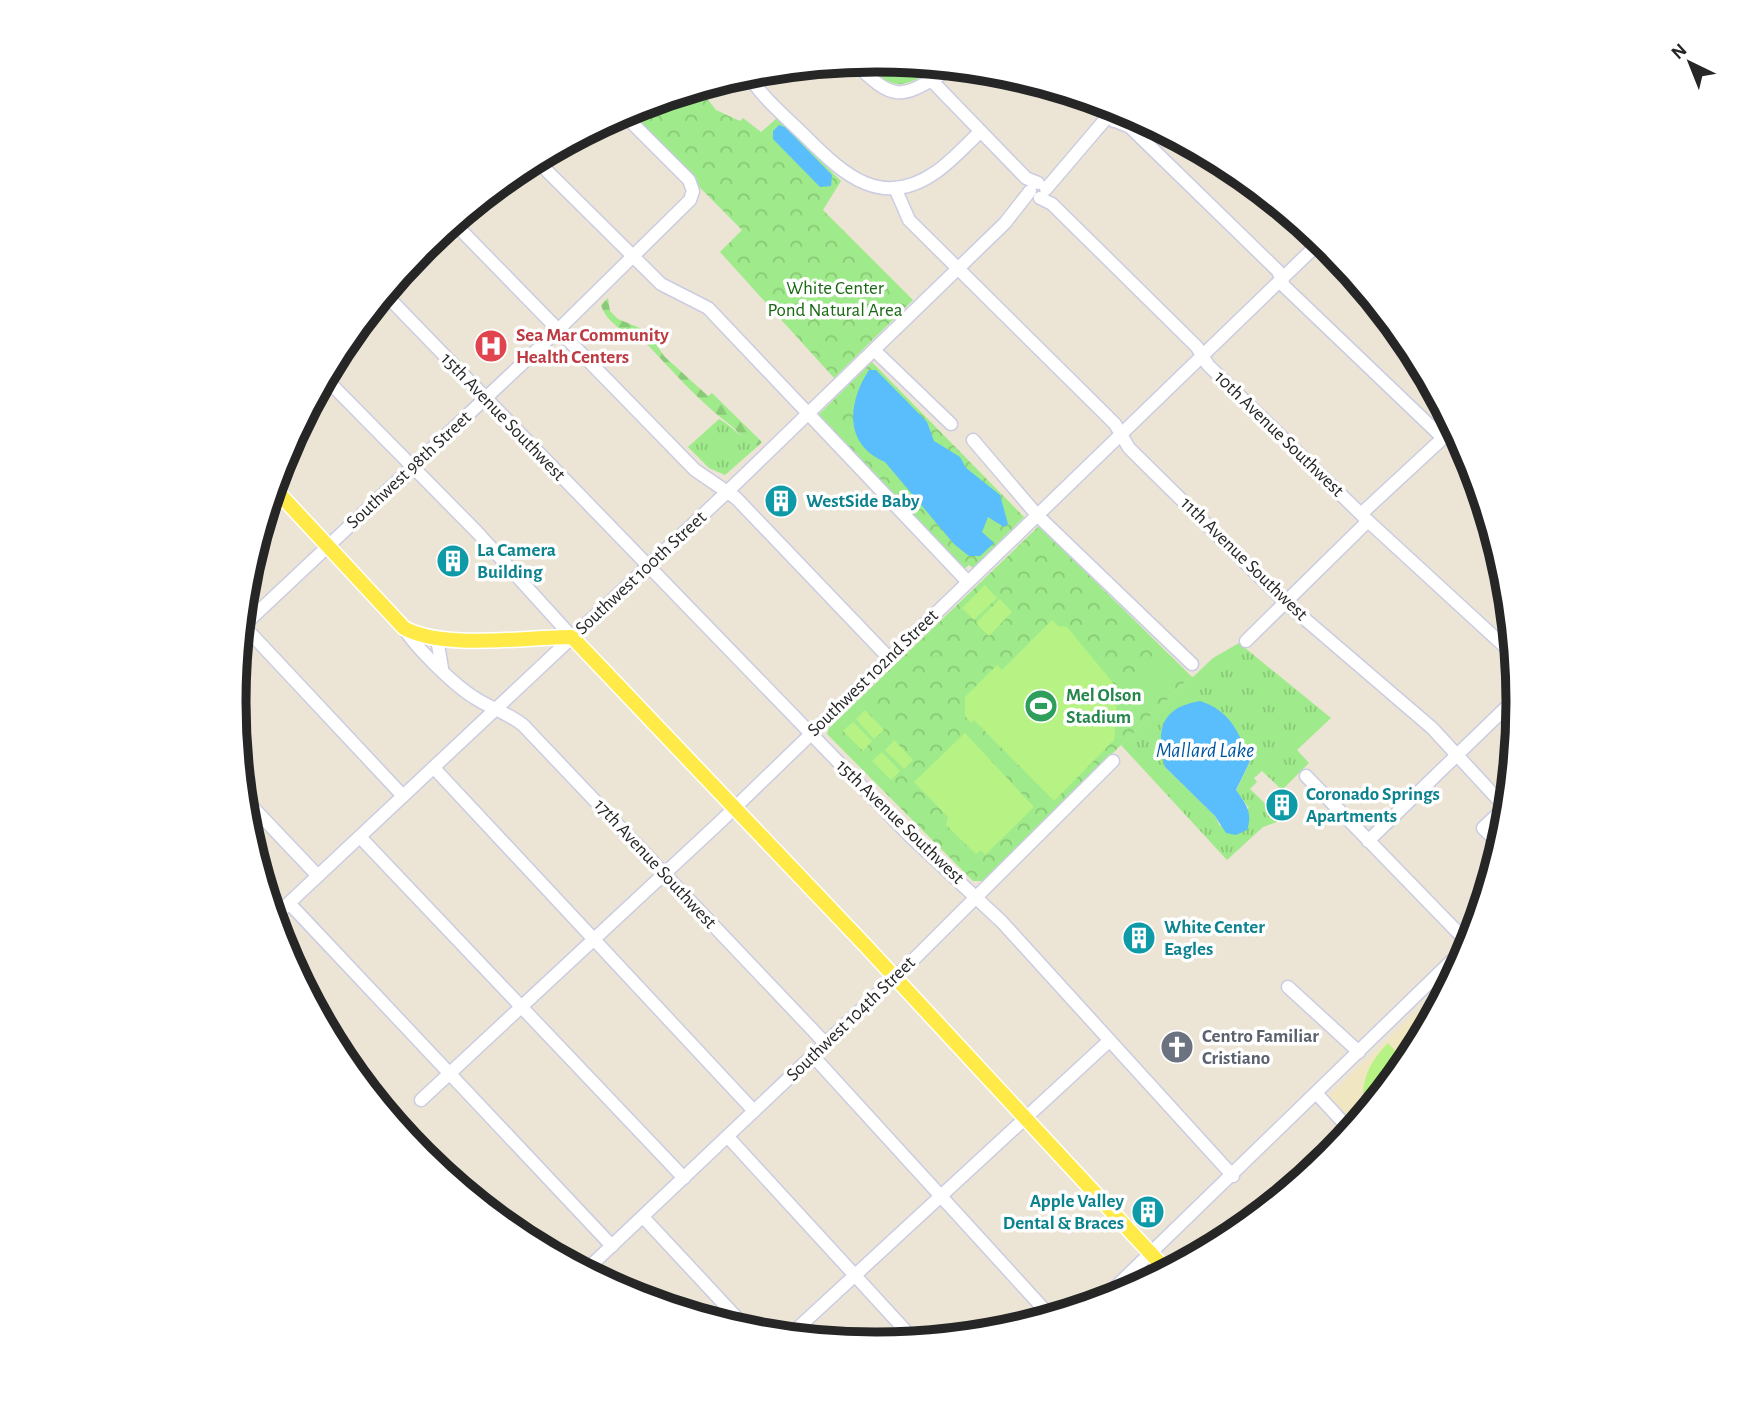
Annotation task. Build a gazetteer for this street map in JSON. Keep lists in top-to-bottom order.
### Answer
{
  "streets": {
    "main road": ["17th Avenue Southwest"],
    "street": [
      "15th Avenue Southwest",
      "10th Avenue Southwest",
      "Southwest 98th Street",
      "11th Avenue Southwest",
      "Southwest 100th Street",
      "Southwest 102nd Street",
      "Southwest 104th Street"
    ]
  },
  "crossings": [
    ["15th Avenue Southwest", "Southwest 98th Street"],
    ["15th Avenue Southwest", "Southwest 100th Street"],
    ["15th Avenue Southwest", "Southwest 102nd Street"],
    ["15th Avenue Southwest", "Southwest 104th Street"],
    ["10th Avenue Southwest", "Southwest 100th Street"],
    ["10th Avenue Southwest", "Southwest 102nd Street"],
    ["Southwest 98th Street", "17th Avenue Southwest"],
    ["11th Avenue Southwest", "Southwest 100th Street"],
    ["11th Avenue Southwest", "Southwest 102nd Street"],
    ["Southwest 100th Street", "17th Avenue Southwest"],
    ["Southwest 102nd Street", "17th Avenue Southwest"],
    ["17th Avenue Southwest", "Southwest 104th Street"]
  ],
  "water": ["Mallard Lake"],
  "parks": ["White Center Pond Natural Area"],
  "places": {
    "hospital": ["Sea Mar Community Health Centers"],
    "building": [
      "WestSide Baby",
      "La Camera Building",
      "Coronado Springs Apartments",
      "White Center Eagles",
      "Apple Valley Dental & Braces"
    ],
    "sports": ["Mel Olson Stadium"],
    "church": ["Centro Familiar Cristiano"]
  },
  "north": "top left"
}
